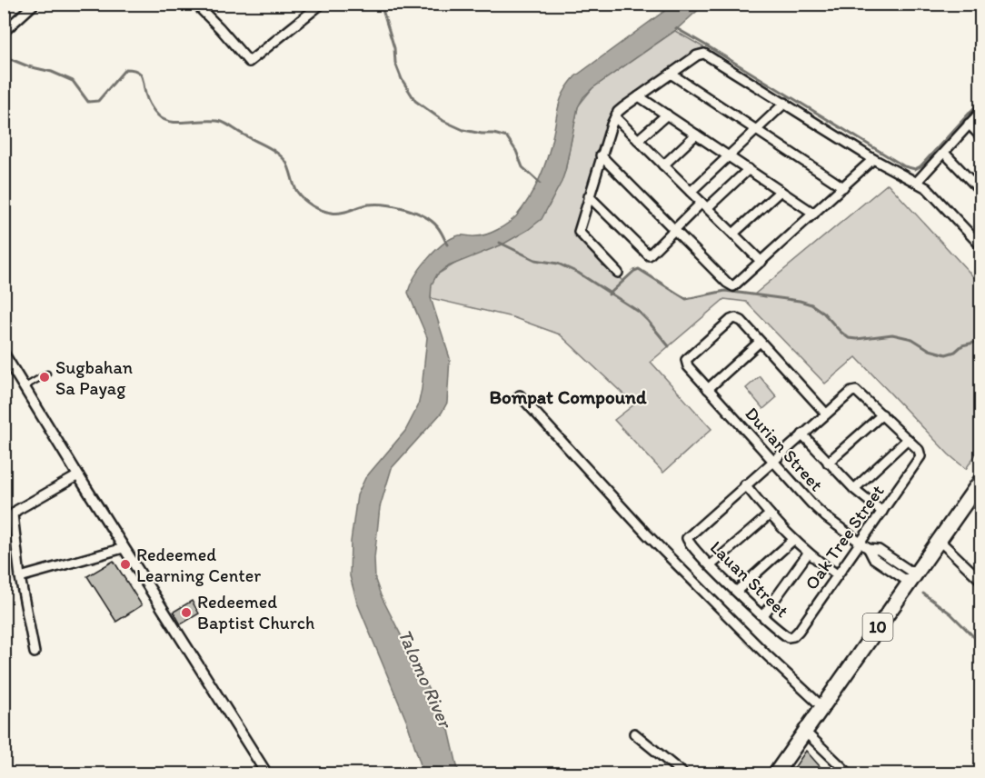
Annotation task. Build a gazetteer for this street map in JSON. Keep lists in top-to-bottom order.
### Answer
{
  "streets": {
    "highway": ["10"],
    "street": ["Durian Street", "Oak Tree Street", "Lauan Street"]
  },
  "crossings": [
    ["Durian Street", "Oak Tree Street"],
    ["Durian Street", "10"],
    ["Oak Tree Street", "Lauan Street"]
  ],
  "districts": ["Bompat Compound"],
  "water": ["Talomo River"],
  "places": ["Sugbahan Sa Payag", "Redeemed Learning Center", "Redeemed Baptist Church"]
}
